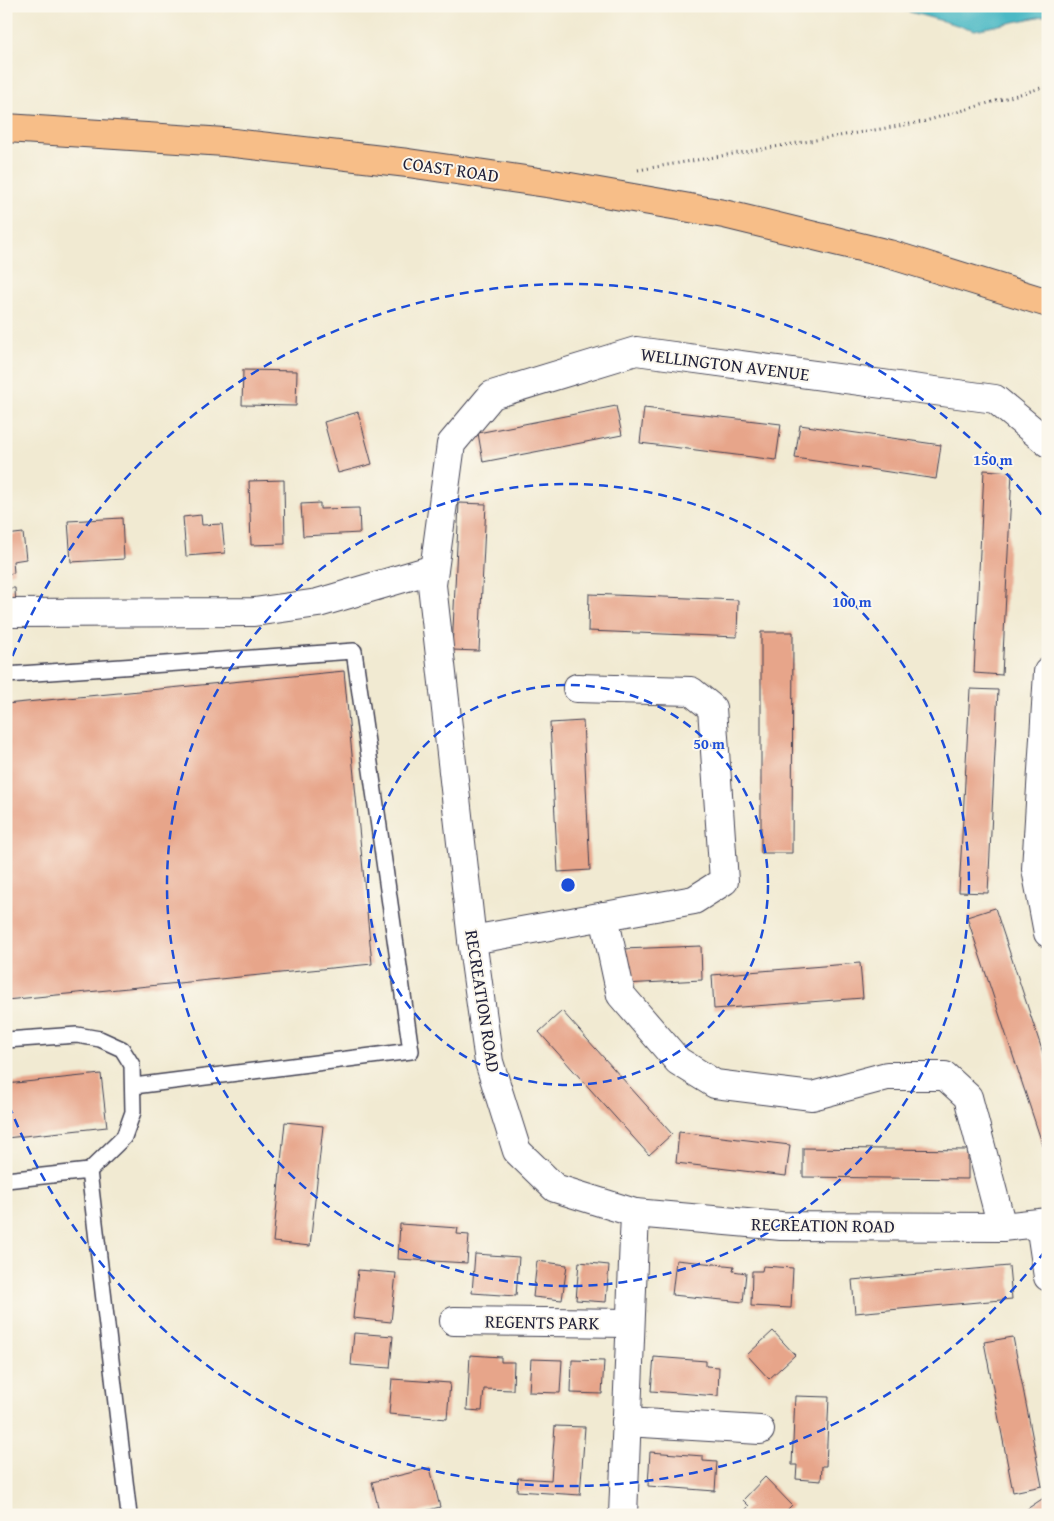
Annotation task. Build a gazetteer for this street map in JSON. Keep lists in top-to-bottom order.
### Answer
{
  "streets": {
    "main road": ["COAST ROAD"],
    "street": ["WELLINGTON AVENUE", "RECREATION ROAD", "REGENTS PARK"]
  },
  "crossings": [
    ["WELLINGTON AVENUE", "RECREATION ROAD"]
  ],
  "rings": ["150 m", "100 m", "50 m"]
}
